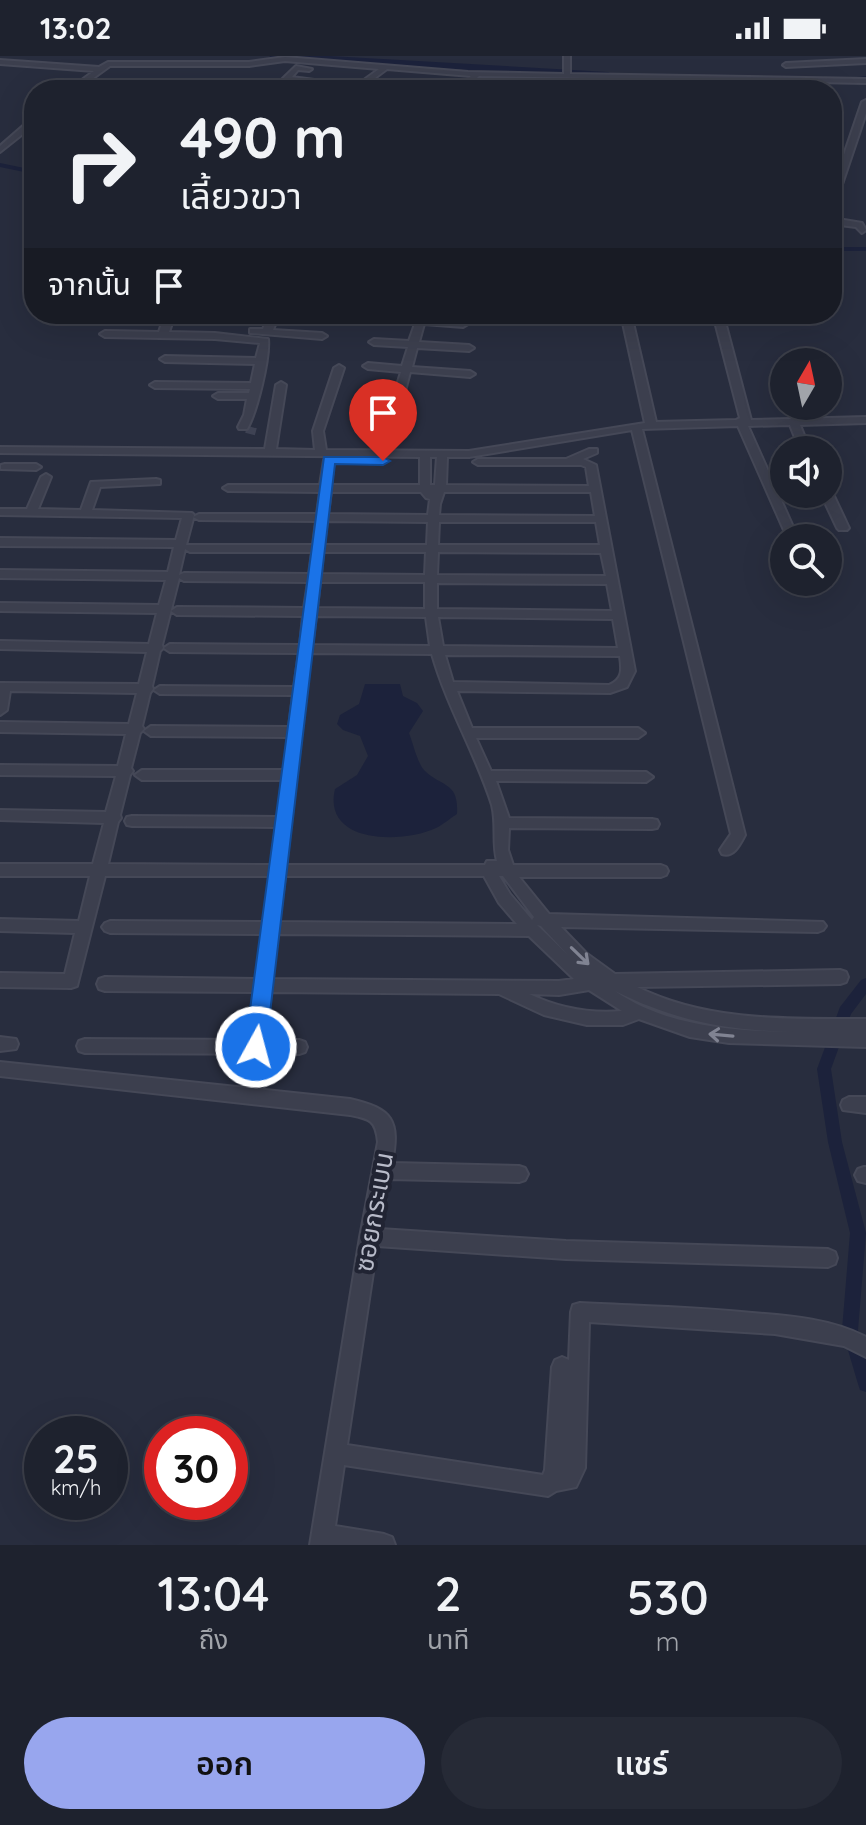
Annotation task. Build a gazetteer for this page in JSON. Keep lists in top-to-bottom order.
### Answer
{
  "streets": {
    "street": ["ซอยกระเบน"]
  },
  "north": "top",
  "page": {
    "status": "13:02",
    "turn": ["490 m", "เลี้ยวขวา"],
    "then": "จากนั้น",
    "speed": "25 km/h",
    "limit": "30",
    "eta": [
      "13:04",
      "ถึง",
      "2",
      "นาที",
      "530",
      "m"
    ],
    "buttons": ["ออก", "แชร์"]
  }
}
